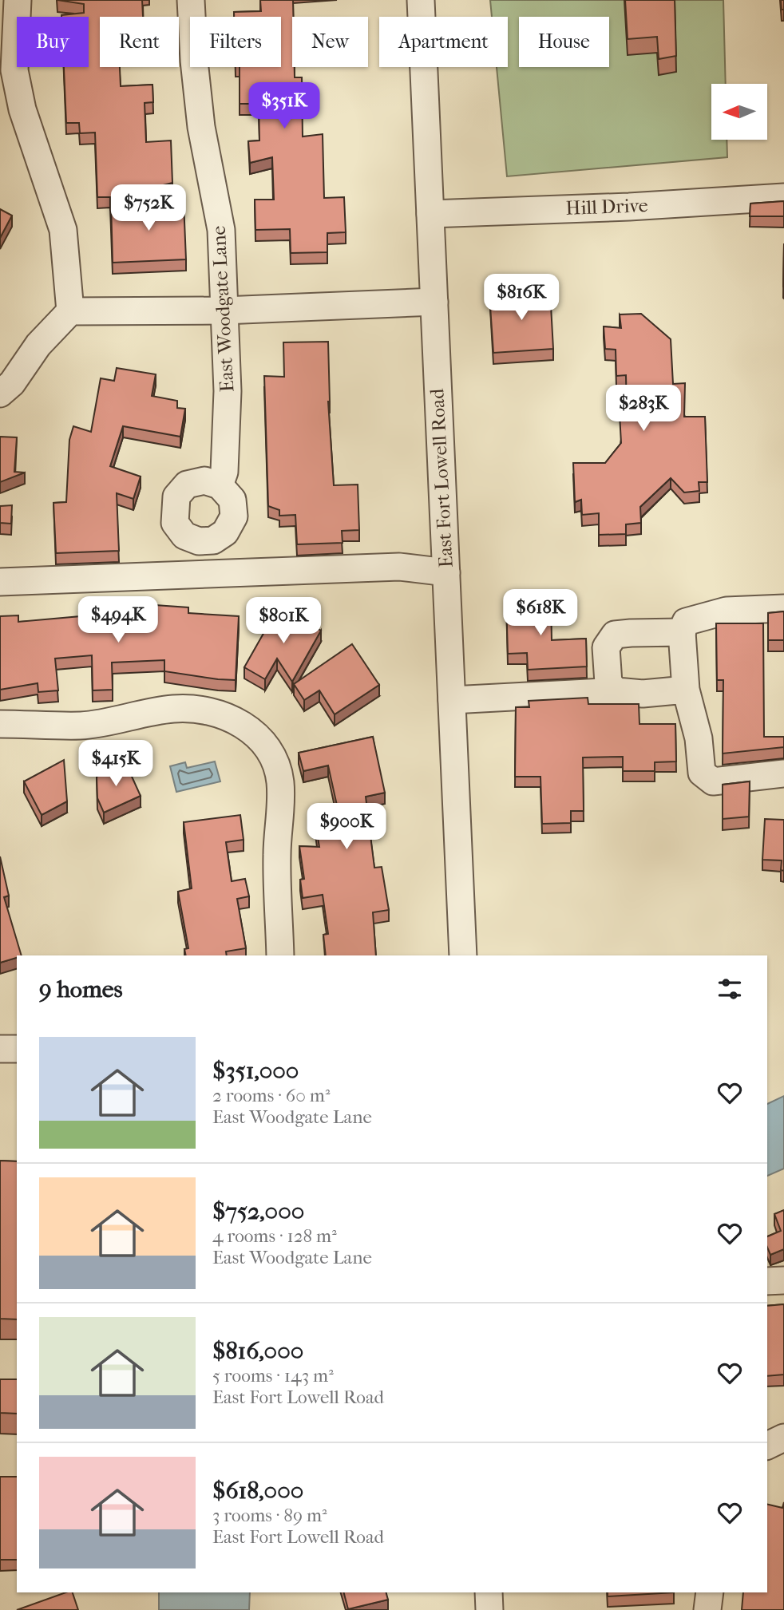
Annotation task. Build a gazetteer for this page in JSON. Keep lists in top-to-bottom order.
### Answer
{
  "streets": {
    "street": ["Hill Drive", "East Woodgate Lane", "East Fort Lowell Road"]
  },
  "crossings": [
    ["Hill Drive", "East Fort Lowell Road"]
  ],
  "north": "left",
  "page": {
    "chip": [
      "Buy",
      "Rent",
      "Filters",
      "New",
      "Apartment",
      "House"
    ],
    "price": [
      "$351K",
      "$752K",
      "$816K",
      "$283K",
      "$618K",
      "$494K",
      "$801K",
      "$415K",
      "$900K"
    ],
    "heading": "9 homes",
    "list": [
      {
        "name": "$351,000",
        "note": "2 rooms · 60 m² · East Woodgate Lane"
      },
      {
        "name": "$752,000",
        "note": "4 rooms · 128 m² · East Woodgate Lane"
      },
      {
        "name": "$816,000",
        "note": "5 rooms · 143 m² · East Fort Lowell Road"
      },
      {
        "name": "$618,000",
        "note": "3 rooms · 89 m² · East Fort Lowell Road"
      }
    ]
  }
}
